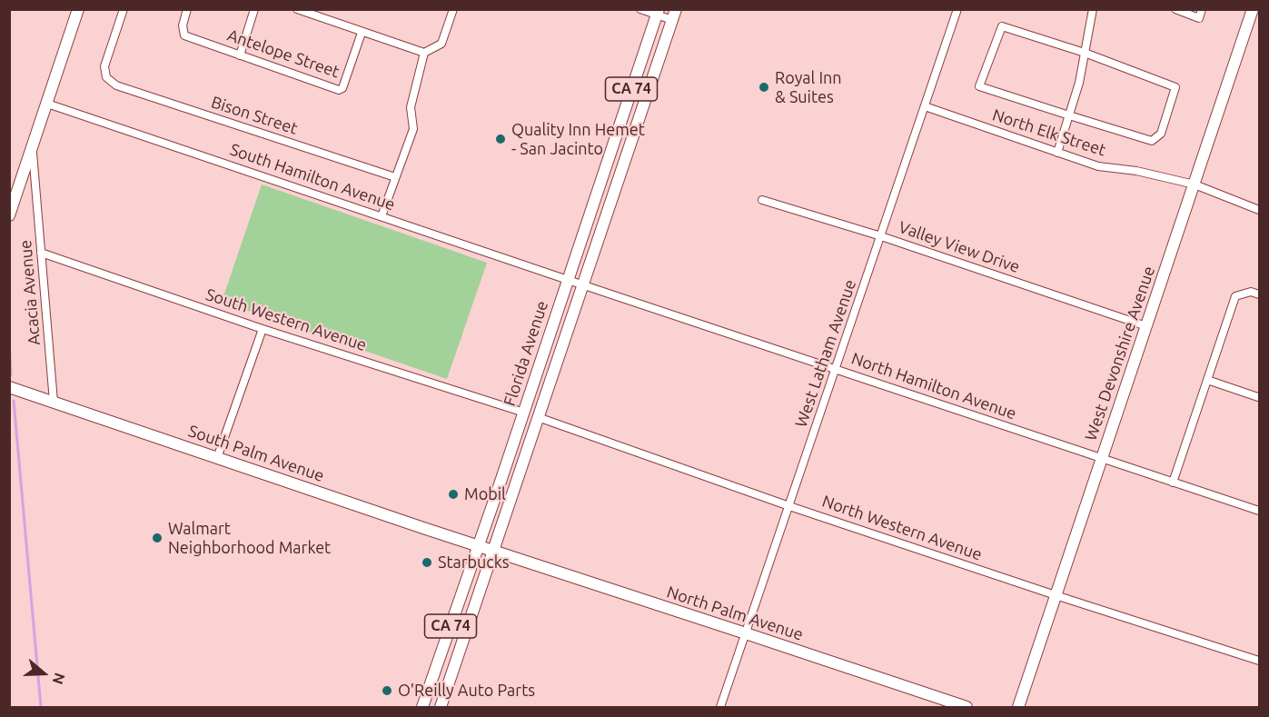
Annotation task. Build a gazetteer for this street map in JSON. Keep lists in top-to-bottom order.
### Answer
{
  "streets": {
    "street": [
      "Antelope Street",
      "CA 74",
      "Bison Street",
      "North Elk Street",
      "South Hamilton Avenue",
      "Valley View Drive",
      "Acacia Avenue",
      "South Western Avenue",
      "Florida Avenue",
      "West Latham Avenue",
      "West Devonshire Avenue",
      "North Hamilton Avenue",
      "South Palm Avenue",
      "North Western Avenue",
      "North Palm Avenue"
    ]
  },
  "crossings": [
    ["North Elk Street", "West Latham Avenue"],
    ["North Elk Street", "West Devonshire Avenue"],
    ["South Hamilton Avenue", "Florida Avenue"],
    ["South Hamilton Avenue", "North Hamilton Avenue"],
    ["Valley View Drive", "West Latham Avenue"],
    ["Valley View Drive", "West Devonshire Avenue"],
    ["Acacia Avenue", "South Western Avenue"],
    ["Acacia Avenue", "South Palm Avenue"],
    ["South Western Avenue", "Florida Avenue"],
    ["Florida Avenue", "North Hamilton Avenue"],
    ["Florida Avenue", "South Palm Avenue"],
    ["Florida Avenue", "North Western Avenue"],
    ["Florida Avenue", "North Palm Avenue"],
    ["West Latham Avenue", "North Hamilton Avenue"],
    ["West Latham Avenue", "North Western Avenue"],
    ["West Latham Avenue", "North Palm Avenue"],
    ["West Devonshire Avenue", "North Hamilton Avenue"],
    ["West Devonshire Avenue", "North Western Avenue"],
    ["South Palm Avenue", "North Palm Avenue"]
  ],
  "places": [
    "Royal Inn & Suites",
    "Quality Inn Hemet - San Jacinto",
    "Mobil",
    "Walmart Neighborhood Market",
    "Starbucks",
    "O'Reilly Auto Parts"
  ],
  "north": "right"
}
